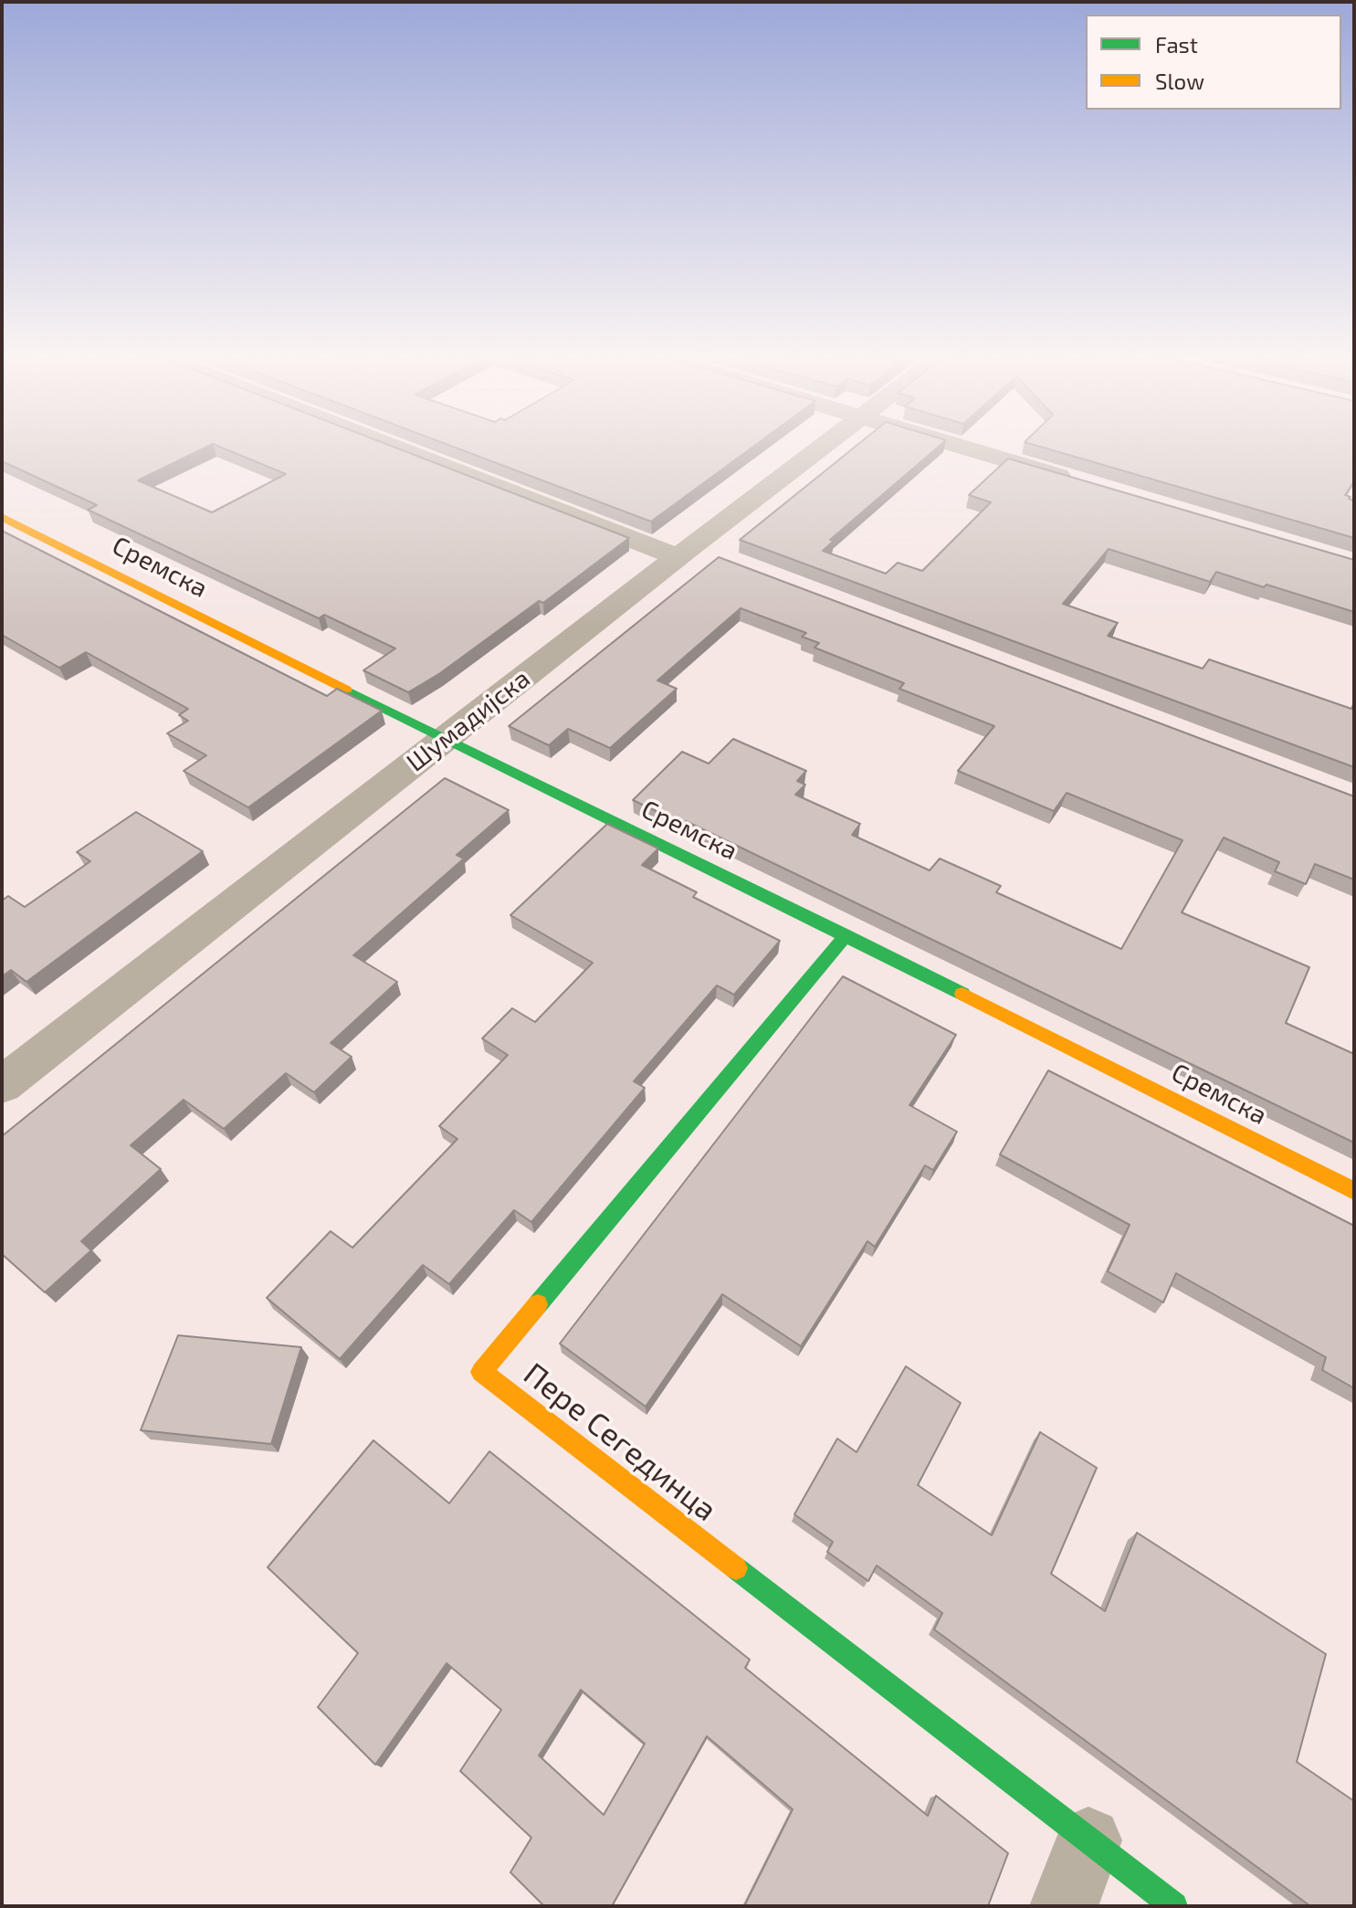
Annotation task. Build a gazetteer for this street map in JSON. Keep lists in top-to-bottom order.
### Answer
{
  "streets": {
    "street": ["Сремска", "Шумадијска", "Пере Сегединца"]
  },
  "crossings": [
    ["Сремска", "Шумадијска"],
    ["Сремска", "Пере Сегединца"]
  ],
  "legend": ["Fast", "Slow"]
}
